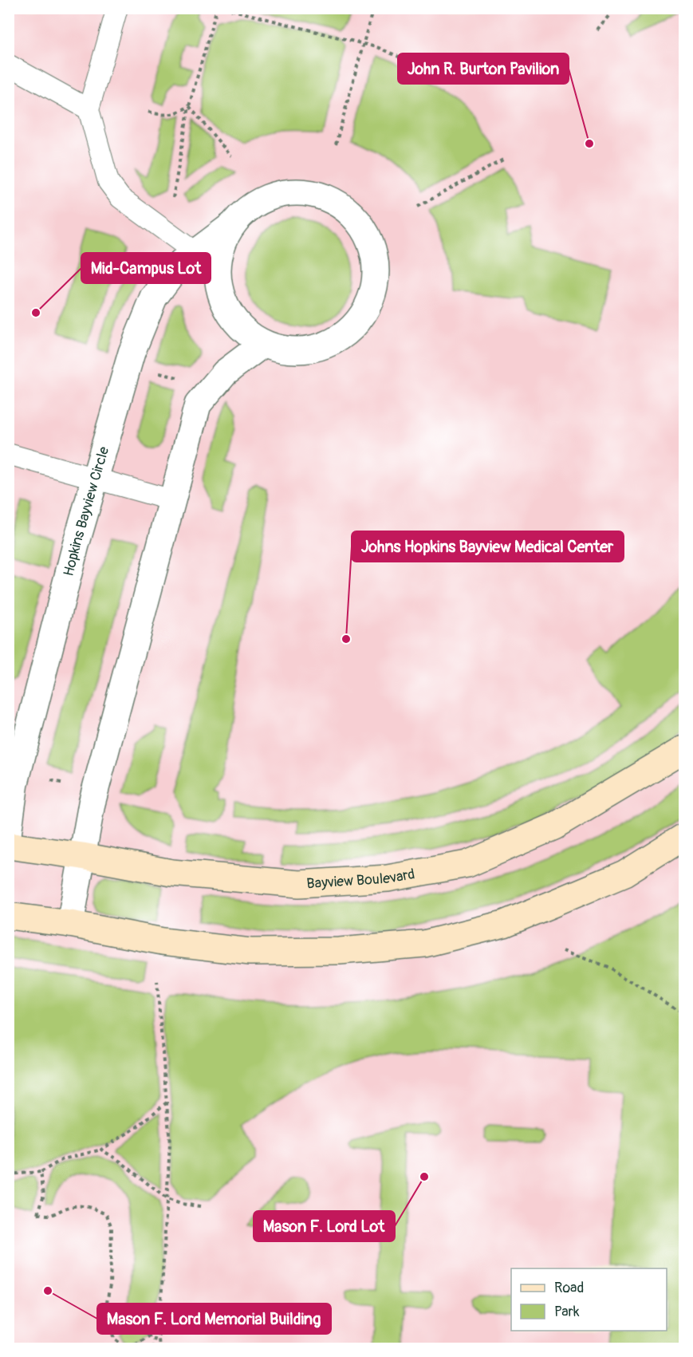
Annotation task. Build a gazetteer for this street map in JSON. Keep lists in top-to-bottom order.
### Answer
{
  "streets": {
    "street": ["Hopkins Bayview Circle", "Bayview Boulevard"]
  },
  "places": [
    "John R. Burton Pavilion",
    "Mid-Campus Lot",
    "Johns Hopkins Bayview Medical Center",
    "Mason F. Lord Lot",
    "Mason F. Lord Memorial Building"
  ],
  "legend": ["Road", "Park"]
}
